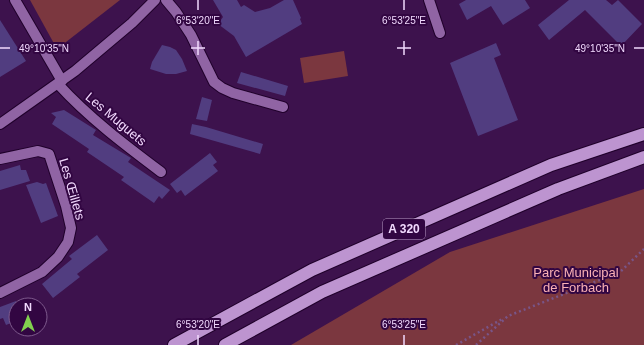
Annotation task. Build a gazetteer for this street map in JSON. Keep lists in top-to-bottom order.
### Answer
{
  "streets": {
    "highway": ["A 320"],
    "street": ["Les Muguets", "Les Œillets"]
  },
  "parks": ["Parc Municipal de Forbach"],
  "north": "top",
  "coordinates": ["6°53'20\"E", "6°53'25\"E", "49°10'35\"N"]
}
